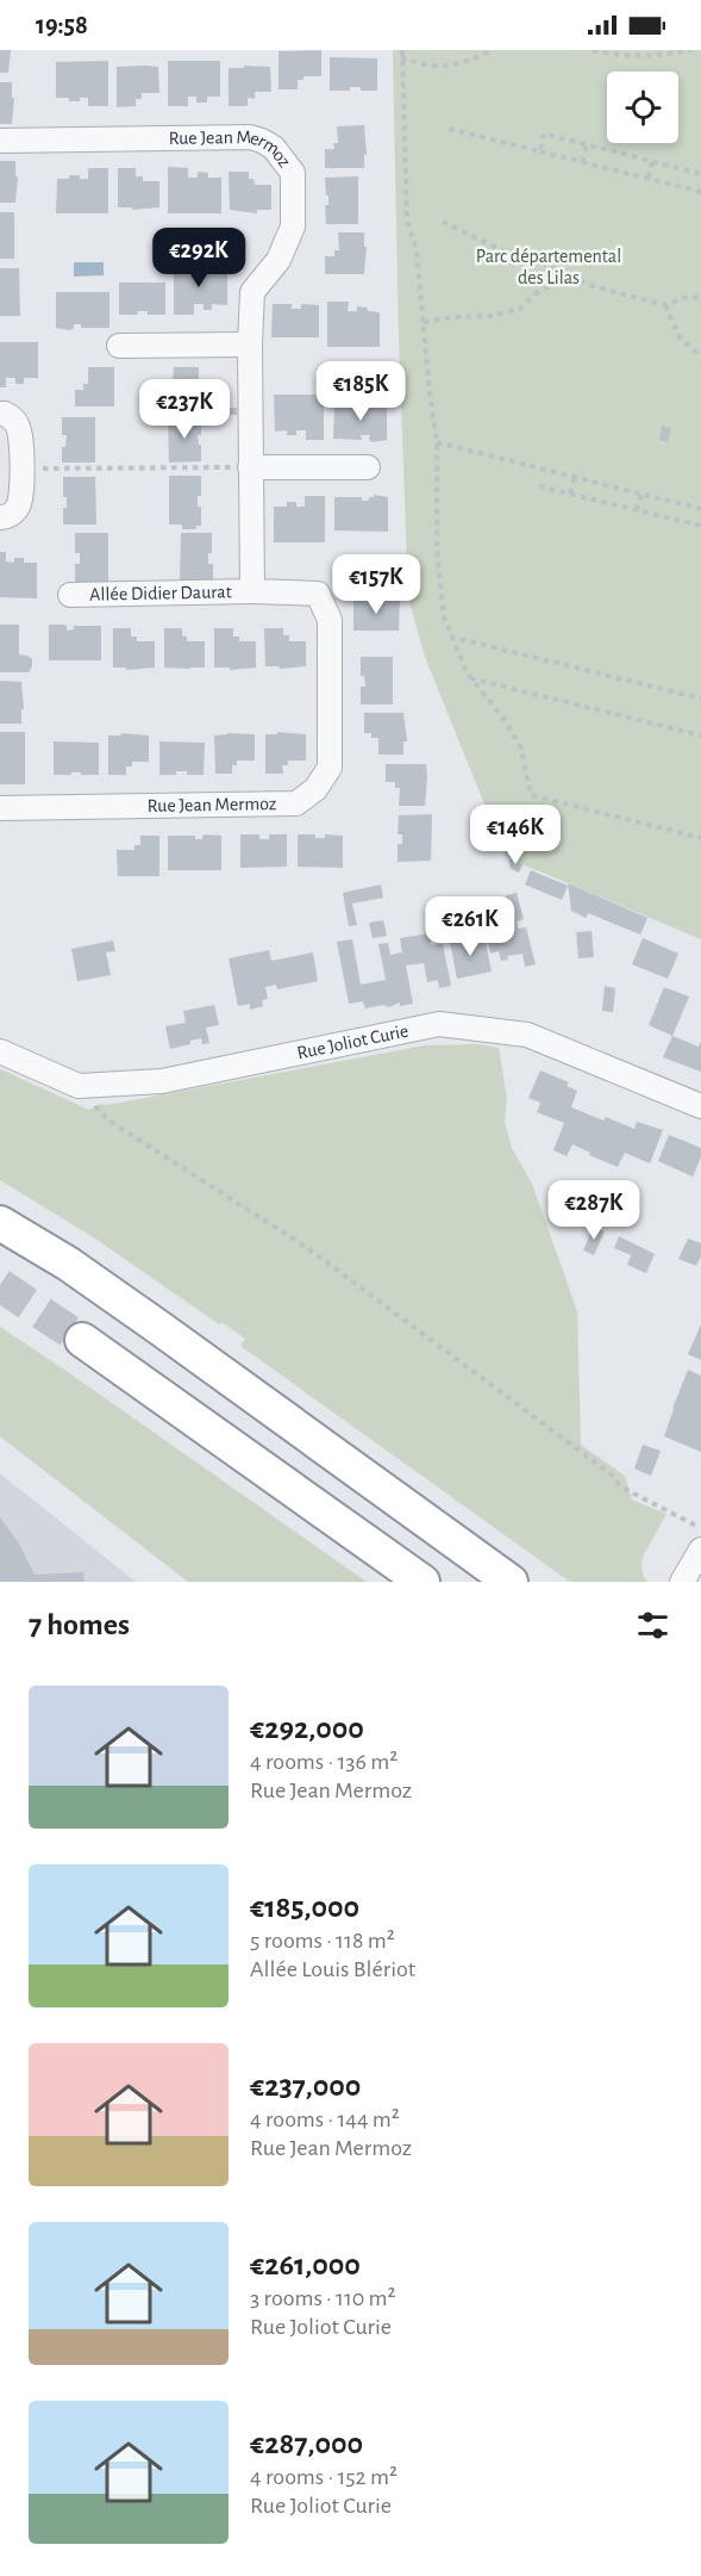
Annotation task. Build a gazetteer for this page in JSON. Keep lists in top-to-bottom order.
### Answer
{
  "streets": {
    "street": ["Rue Jean Mermoz", "Allée Didier Daurat", "Rue Joliot Curie"]
  },
  "crossings": [
    ["Rue Jean Mermoz", "Allée Didier Daurat"]
  ],
  "parks": ["Parc départemental des Lilas"],
  "page": {
    "status": "19:58",
    "price": [
      "€292K",
      "€185K",
      "€237K",
      "€157K",
      "€146K",
      "€261K",
      "€287K"
    ],
    "heading": "7 homes",
    "list": [
      {
        "name": "€292,000",
        "note": "4 rooms · 136 m² · Rue Jean Mermoz"
      },
      {
        "name": "€185,000",
        "note": "5 rooms · 118 m² · Allée Louis Blériot"
      },
      {
        "name": "€237,000",
        "note": "4 rooms · 144 m² · Rue Jean Mermoz"
      },
      {
        "name": "€261,000",
        "note": "3 rooms · 110 m² · Rue Joliot Curie"
      },
      {
        "name": "€287,000",
        "note": "4 rooms · 152 m² · Rue Joliot Curie"
      }
    ]
  }
}
